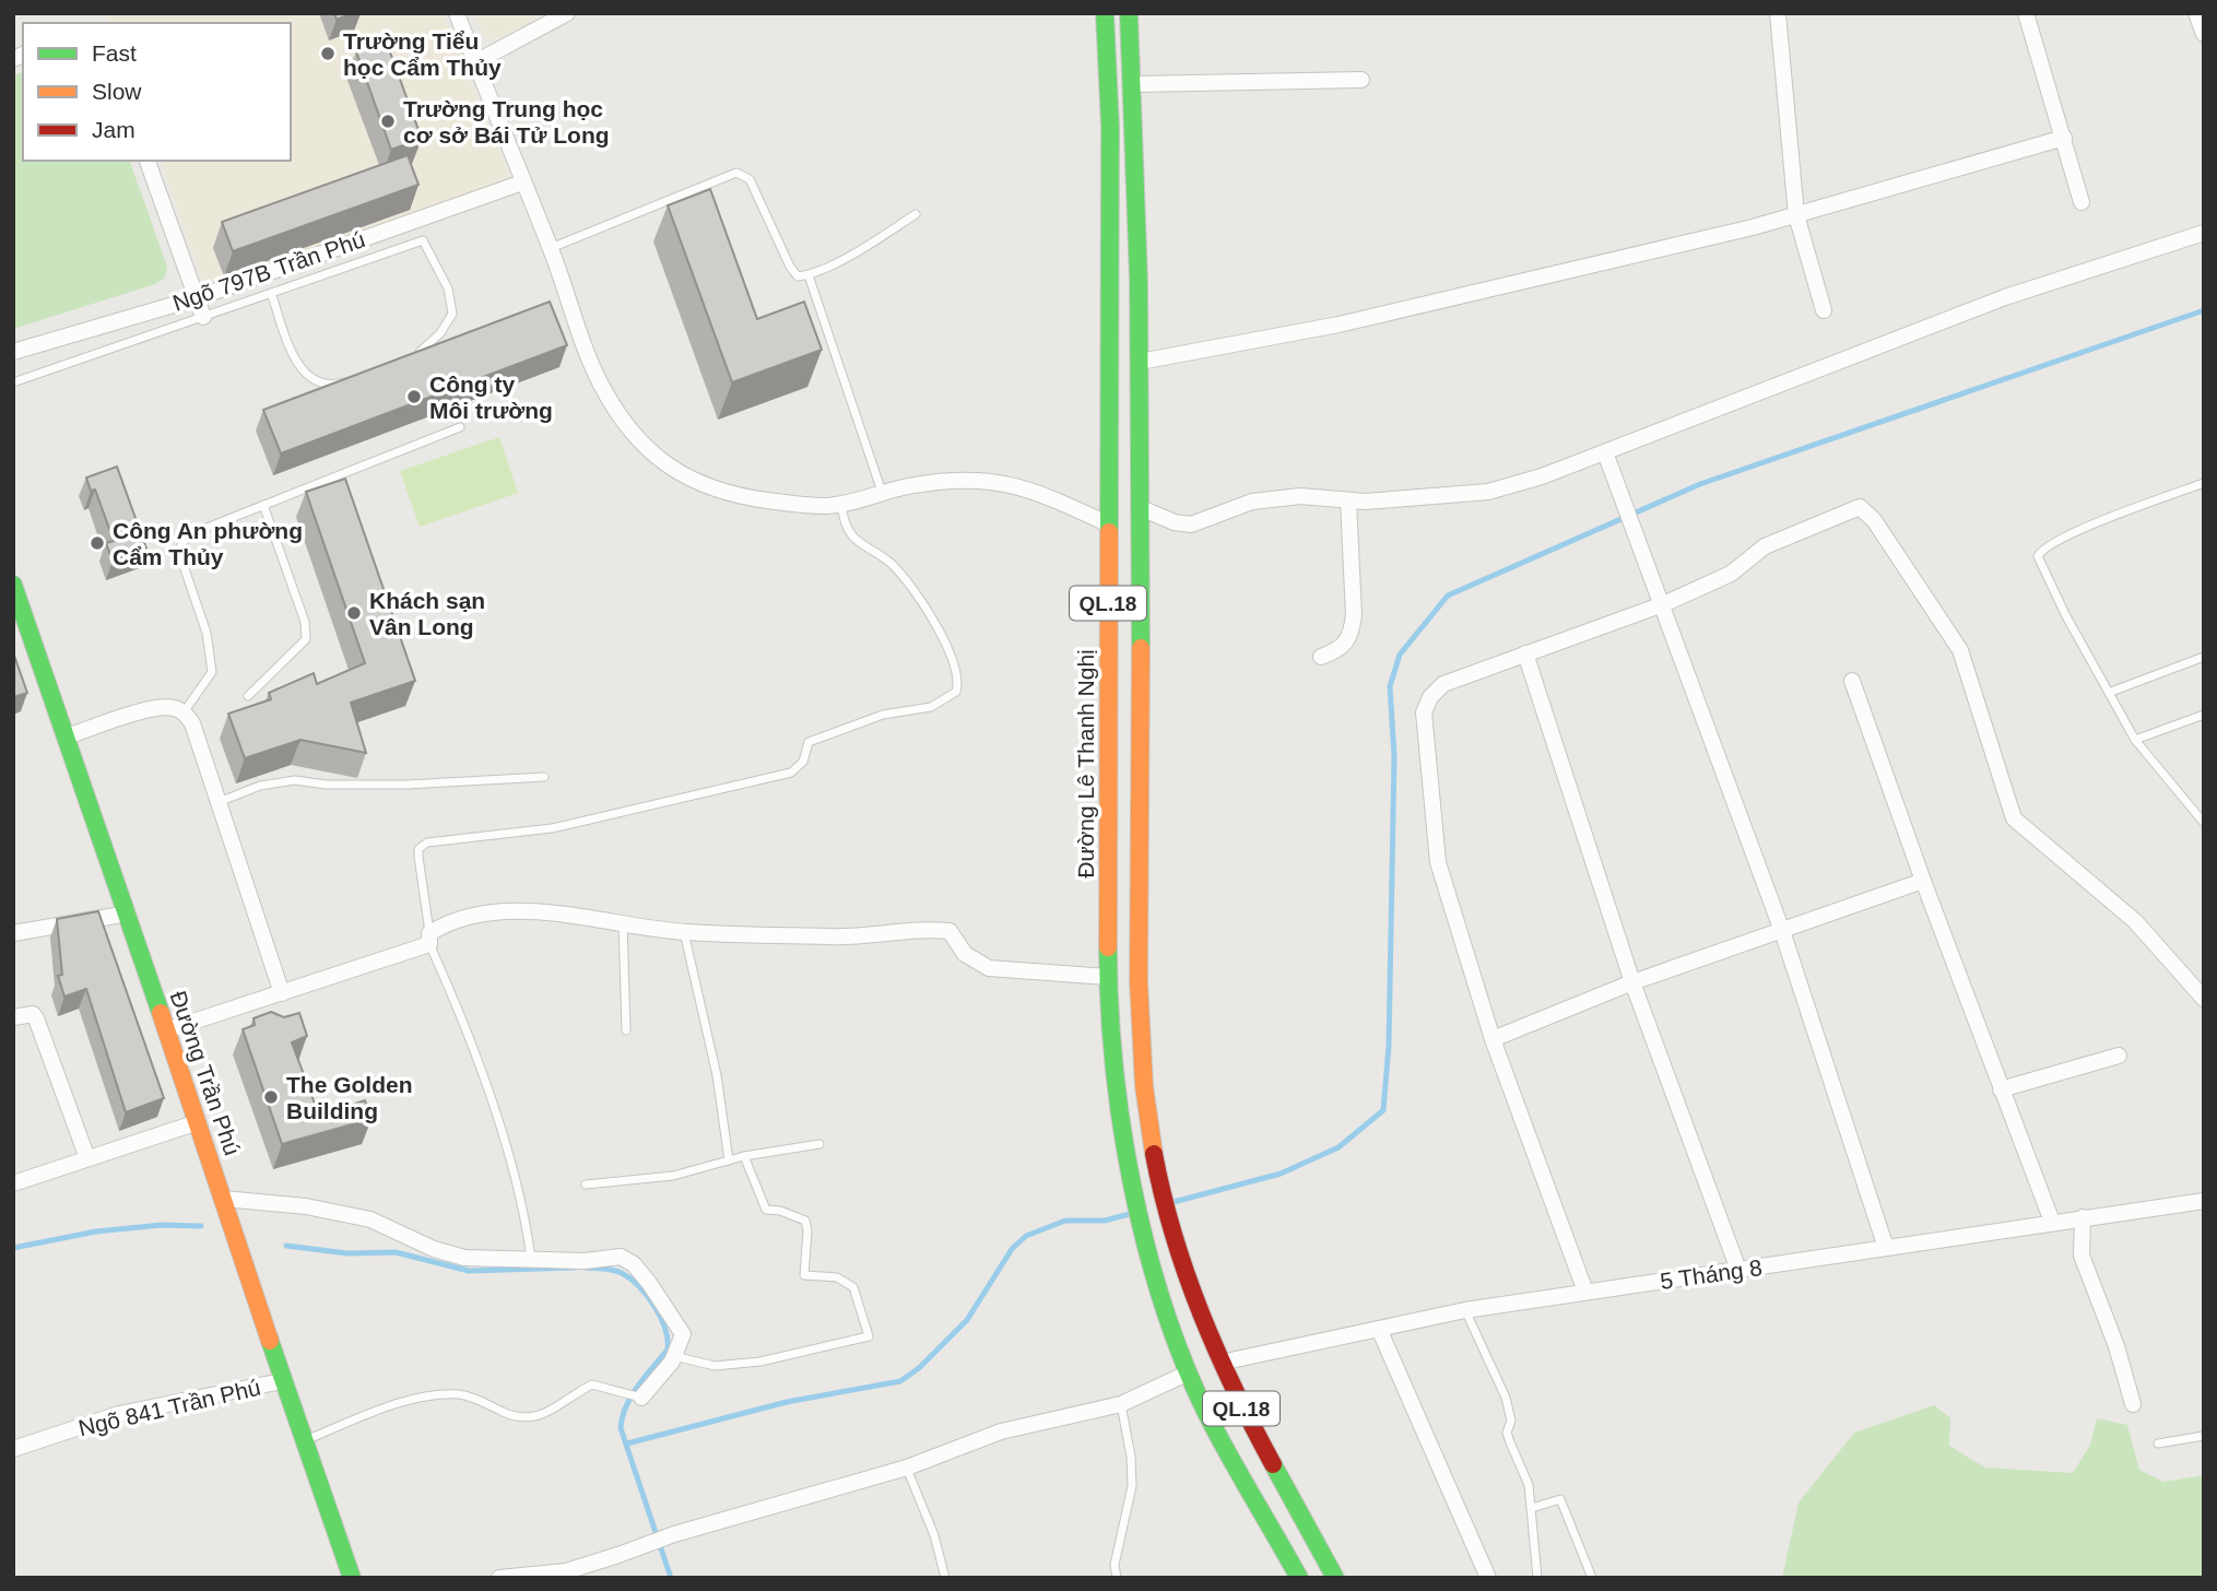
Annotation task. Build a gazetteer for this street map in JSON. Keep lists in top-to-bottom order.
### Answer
{
  "streets": {
    "main road": ["QL.18", "Đường Lê Thanh Nghị", "Đường Trần Phú"],
    "street": ["Ngõ 797B Trần Phú", "5 Tháng 8", "Ngõ 841 Trần Phú"]
  },
  "crossings": [
    ["QL.18", "Đường Lê Thanh Nghị"],
    ["QL.18", "5 Tháng 8"],
    ["Đường Trần Phú", "Ngõ 841 Trần Phú"]
  ],
  "places": [
    "Trường Tiểu học Cẩm Thủy",
    "Trường Trung học cơ sở Bái Tử Long",
    "Công ty Môi trường",
    "Công An phường Cẩm Thủy",
    "Khách sạn Vân Long",
    "The Golden Building"
  ],
  "legend": ["Fast", "Slow", "Jam"]
}
